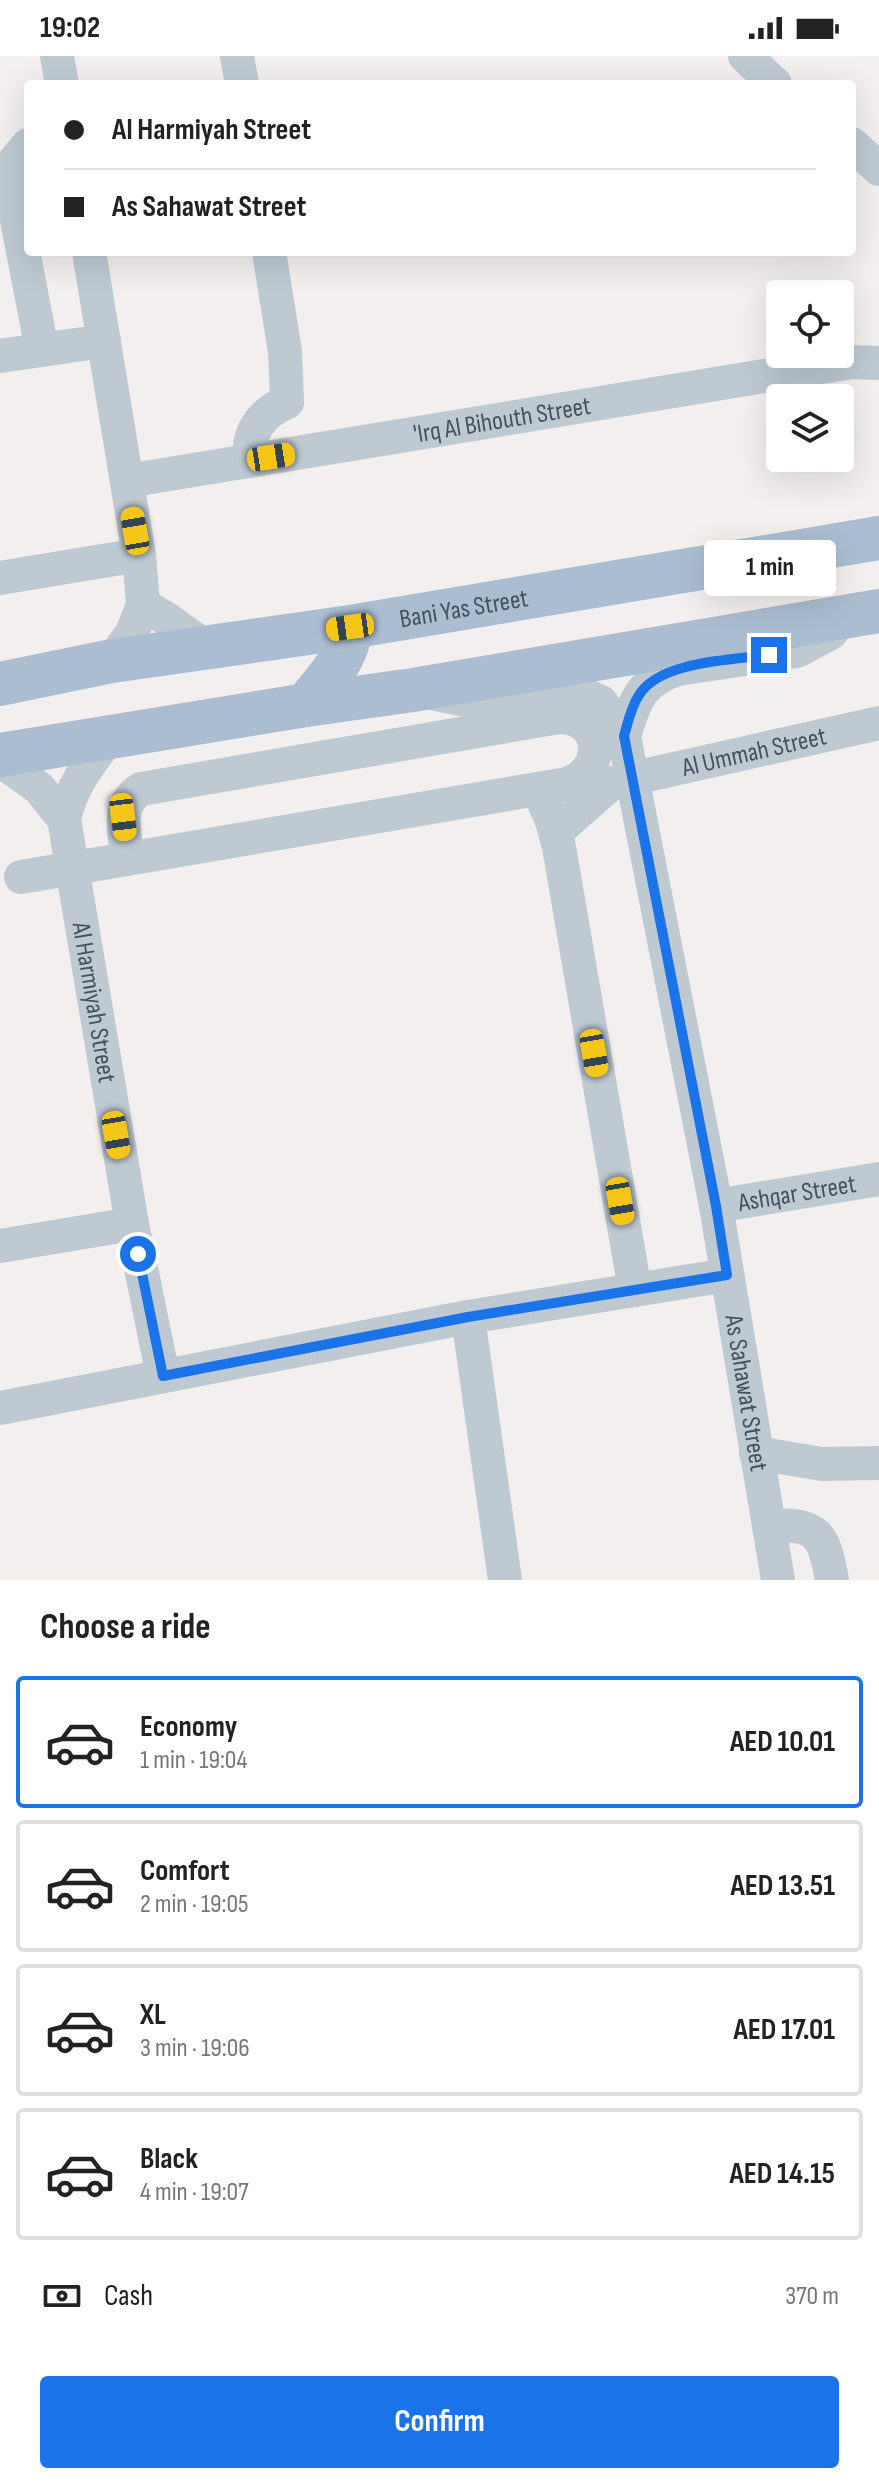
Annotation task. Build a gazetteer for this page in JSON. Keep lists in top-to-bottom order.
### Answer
{
  "streets": {
    "main road": ["Bani Yas Street"],
    "street": [
      "'Irq Al Bihouth Street",
      "Al Ummah Street",
      "Al Harmiyah Street",
      "Ashqar Street",
      "As Sahawat Street"
    ]
  },
  "crossings": [
    ["Al Ummah Street", "As Sahawat Street"],
    ["Ashqar Street", "As Sahawat Street"]
  ],
  "page": {
    "status": "19:02",
    "banner": ["Al Harmiyah Street", "As Sahawat Street"],
    "bubble": "1 min",
    "heading": "Choose a ride",
    "list": [
      {
        "name": "Economy",
        "note": "1 min · 19:04",
        "value": "AED 10.01"
      },
      {
        "name": "Comfort",
        "note": "2 min · 19:05",
        "value": "AED 13.51"
      },
      {
        "name": "XL",
        "note": "3 min · 19:06",
        "value": "AED 17.01"
      },
      {
        "name": "Black",
        "note": "4 min · 19:07",
        "value": "AED 14.15"
      }
    ],
    "pay": ["Cash", "370 m"],
    "buttons": "Confirm"
  }
}
